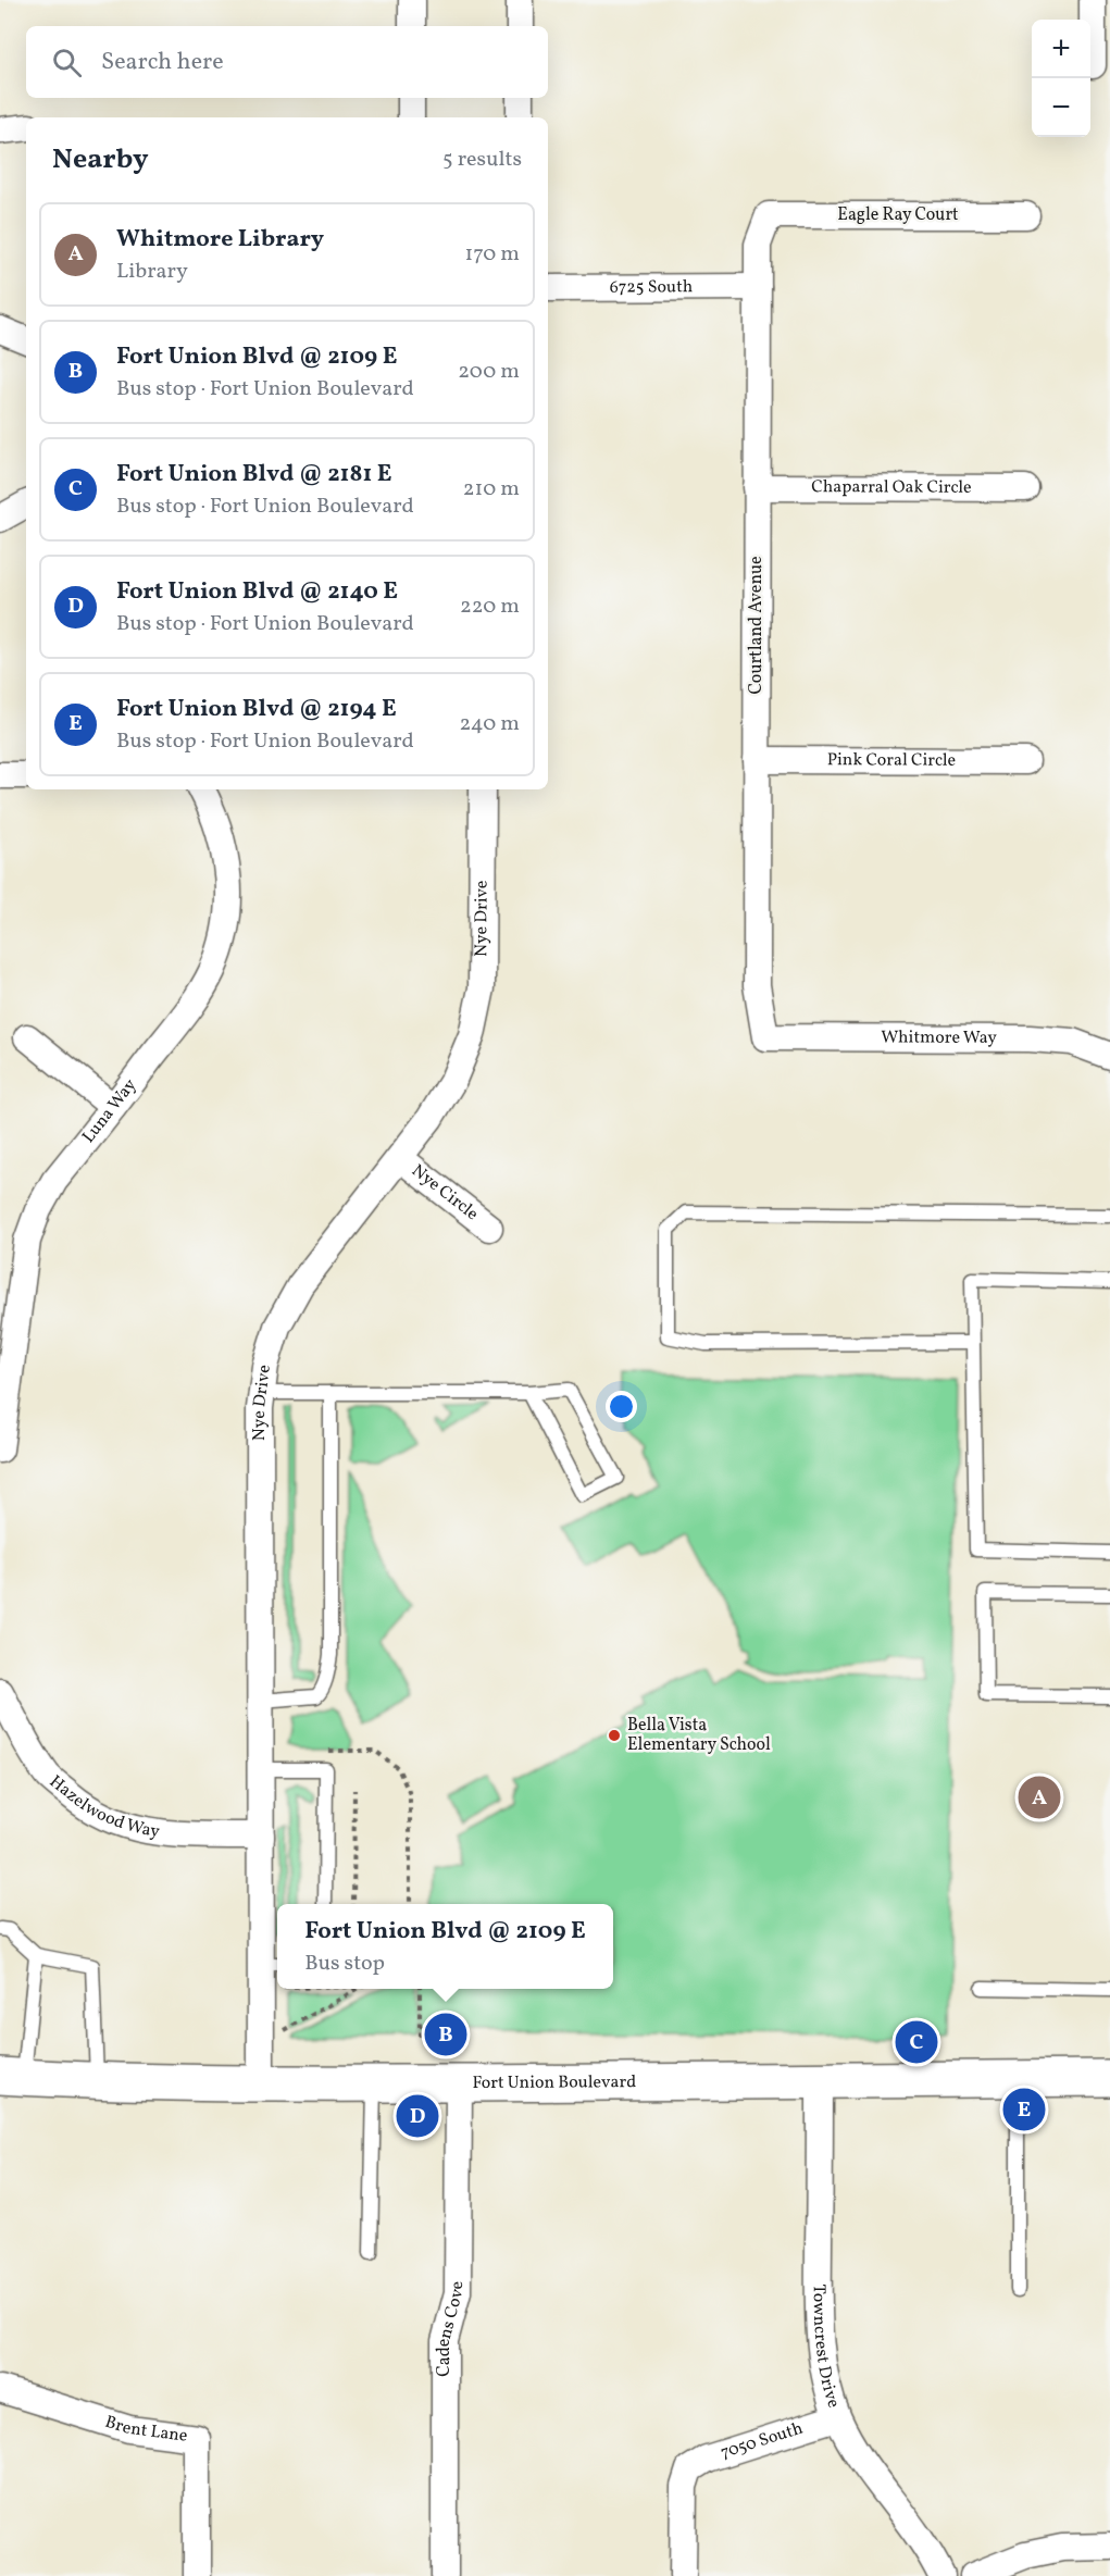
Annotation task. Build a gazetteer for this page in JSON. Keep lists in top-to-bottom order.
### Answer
{
  "streets": {
    "main road": ["Fort Union Boulevard"],
    "street": [
      "Eagle Ray Court",
      "6725 South",
      "Chaparral Oak Circle",
      "Courtland Avenue",
      "Pink Coral Circle",
      "Nye Drive",
      "Whitmore Way",
      "Luna Way",
      "Nye Circle",
      "Hazelwood Way",
      "Cadens Cove",
      "Towncrest Drive",
      "Brent Lane",
      "7050 South"
    ]
  },
  "crossings": [
    ["Eagle Ray Court", "Courtland Avenue"],
    ["6725 South", "Courtland Avenue"],
    ["Chaparral Oak Circle", "Courtland Avenue"],
    ["Courtland Avenue", "Pink Coral Circle"],
    ["Courtland Avenue", "Whitmore Way"],
    ["Nye Drive", "Nye Circle"],
    ["Nye Drive", "Hazelwood Way"],
    ["Nye Drive", "Fort Union Boulevard"],
    ["Fort Union Boulevard", "Cadens Cove"],
    ["Fort Union Boulevard", "Towncrest Drive"],
    ["Towncrest Drive", "7050 South"]
  ],
  "places": ["Bella Vista Elementary School"],
  "page": {
    "map_buttons": ["+", "−"],
    "search": "Search here",
    "heading": ["Nearby", "5 results"],
    "list": [
      {
        "mark": "A",
        "name": "Whitmore Library",
        "note": "Library",
        "value": "170 m"
      },
      {
        "mark": "B",
        "name": "Fort Union Blvd @ 2109 E",
        "note": "Bus stop · Fort Union Boulevard",
        "value": "200 m"
      },
      {
        "mark": "C",
        "name": "Fort Union Blvd @ 2181 E",
        "note": "Bus stop · Fort Union Boulevard",
        "value": "210 m"
      },
      {
        "mark": "D",
        "name": "Fort Union Blvd @ 2140 E",
        "note": "Bus stop · Fort Union Boulevard",
        "value": "220 m"
      },
      {
        "mark": "E",
        "name": "Fort Union Blvd @ 2194 E",
        "note": "Bus stop · Fort Union Boulevard",
        "value": "240 m"
      }
    ],
    "pins": [
      "A",
      "B",
      "C",
      "E",
      "D"
    ],
    "popup": ["Fort Union Blvd @ 2109 E", "Bus stop"]
  }
}
